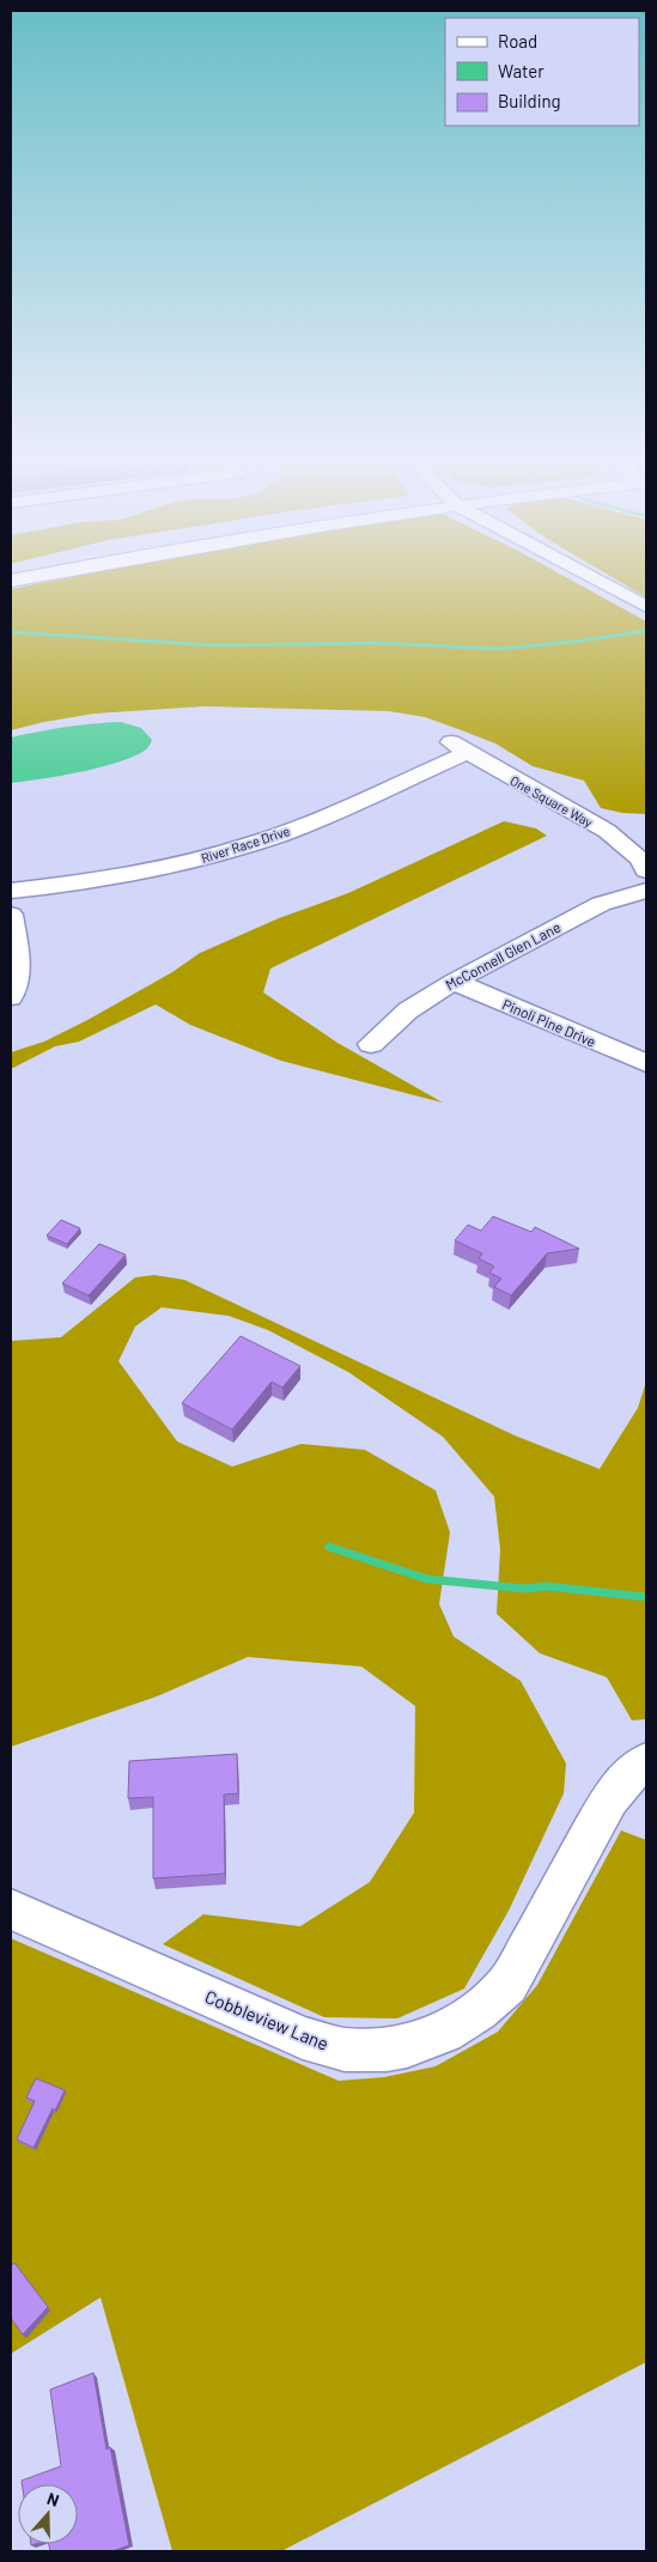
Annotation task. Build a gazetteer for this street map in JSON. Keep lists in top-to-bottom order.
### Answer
{
  "streets": {
    "street": [
      "One Square Way",
      "River Race Drive",
      "McConnell Glen Lane",
      "Pinoli Pine Drive",
      "Cobbleview Lane"
    ]
  },
  "crossings": [
    ["One Square Way", "River Race Drive"],
    ["McConnell Glen Lane", "Pinoli Pine Drive"]
  ],
  "legend": ["Road", "Water", "Building"],
  "north": "top"
}
